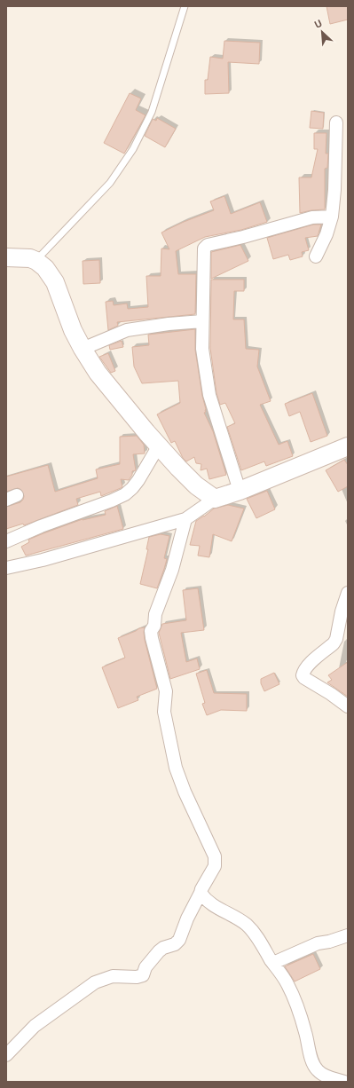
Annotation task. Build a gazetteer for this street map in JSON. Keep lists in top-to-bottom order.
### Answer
{
  "north": "top left"
}
